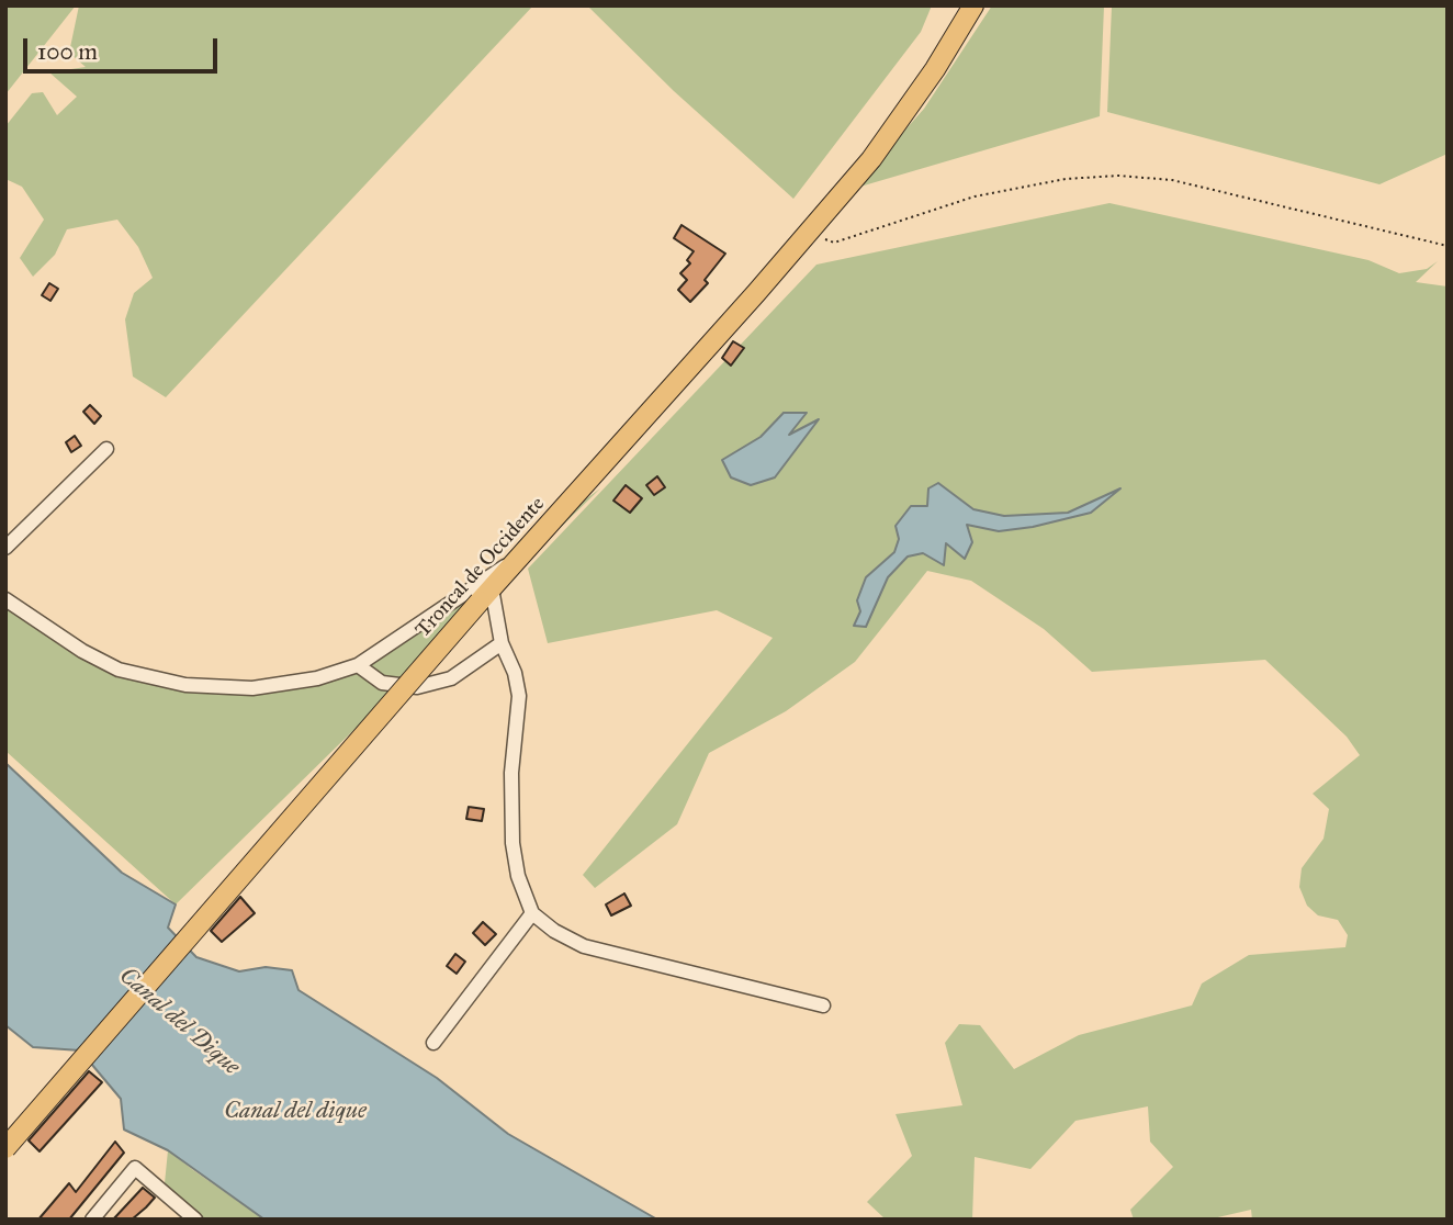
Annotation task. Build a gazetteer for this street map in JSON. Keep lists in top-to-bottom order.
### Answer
{
  "streets": {
    "highway": ["Troncal de Occidente"]
  },
  "water": ["Canal del Dique", "Canal del dique"],
  "scale_bar": "100 m"
}
